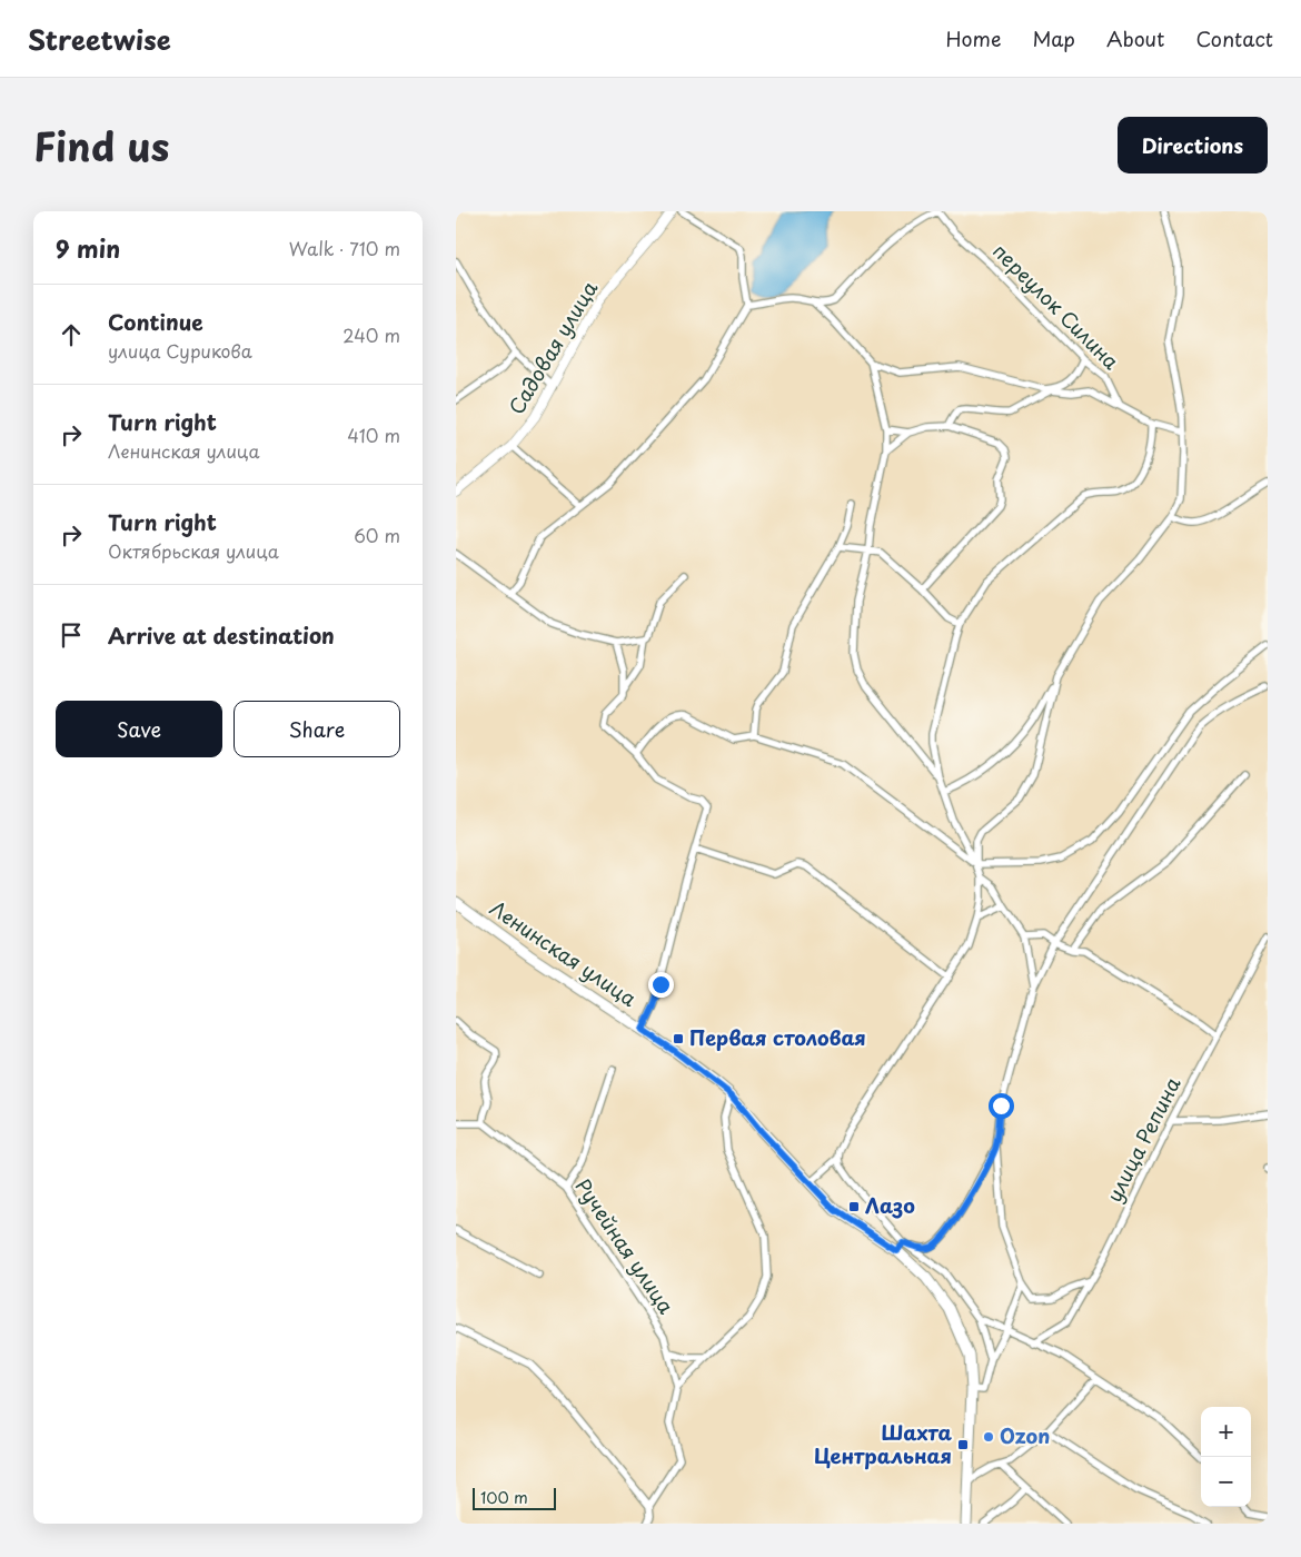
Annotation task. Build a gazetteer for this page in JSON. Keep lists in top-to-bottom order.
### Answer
{
  "streets": {
    "main road": ["Ленинская улица"],
    "street": [
      "переулок Силина",
      "Садовая улица",
      "улица Репина",
      "Ручейная улица"
    ]
  },
  "places": {
    "transit": ["Первая столовая", "Лазо", "Шахта Центральная"],
    "other": ["Ozon"]
  },
  "scale_bar": "100 m",
  "page": {
    "header": "Streetwise",
    "nav": [
      "Home",
      "Map",
      "About",
      "Contact"
    ],
    "title": "Find us",
    "buttons": [
      "Directions",
      ["Save", "Share"]
    ],
    "heading": ["9 min", "Walk · 710 m"],
    "list": [
      ["Continue", "улица Сурикова", "240 m"],
      ["Turn right", "Ленинская улица", "410 m"],
      ["Turn right", "Октябрьская улица", "60 m"],
      "Arrive at destination"
    ],
    "map_buttons": ["+", "−"],
    "scale": "100 m"
  }
}
